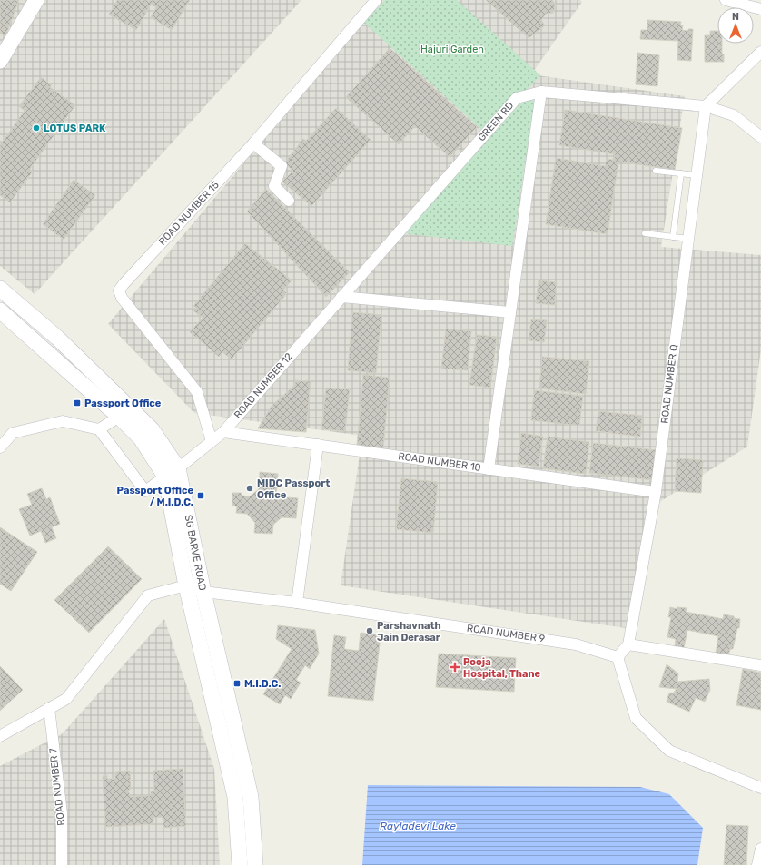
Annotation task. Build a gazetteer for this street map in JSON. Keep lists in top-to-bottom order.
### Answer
{
  "streets": {
    "main road": ["SG BARVE ROAD"],
    "street": [
      "GREEN RD",
      "ROAD NUMBER 15",
      "ROAD NUMBER Q",
      "ROAD NUMBER 12",
      "ROAD NUMBER 10",
      "ROAD NUMBER 9",
      "ROAD NUMBER 7"
    ]
  },
  "crossings": [
    ["GREEN RD", "ROAD NUMBER Q"],
    ["GREEN RD", "ROAD NUMBER 12"],
    ["ROAD NUMBER 15", "ROAD NUMBER 12"],
    ["ROAD NUMBER Q", "ROAD NUMBER 10"],
    ["ROAD NUMBER 12", "ROAD NUMBER 10"],
    ["ROAD NUMBER 12", "SG BARVE ROAD"],
    ["SG BARVE ROAD", "ROAD NUMBER 9"]
  ],
  "water": ["Rayladevi Lake"],
  "parks": ["Hajuri Garden"],
  "places": {
    "other": ["LOTUS PARK", "MIDC Passport Office", "Parshavnath Jain Derasar"],
    "transit": ["Passport Office", "Passport Office / M.I.D.C.", "M.I.D.C."],
    "health": ["Pooja Hospital, Thane"]
  },
  "north": "top"
}
